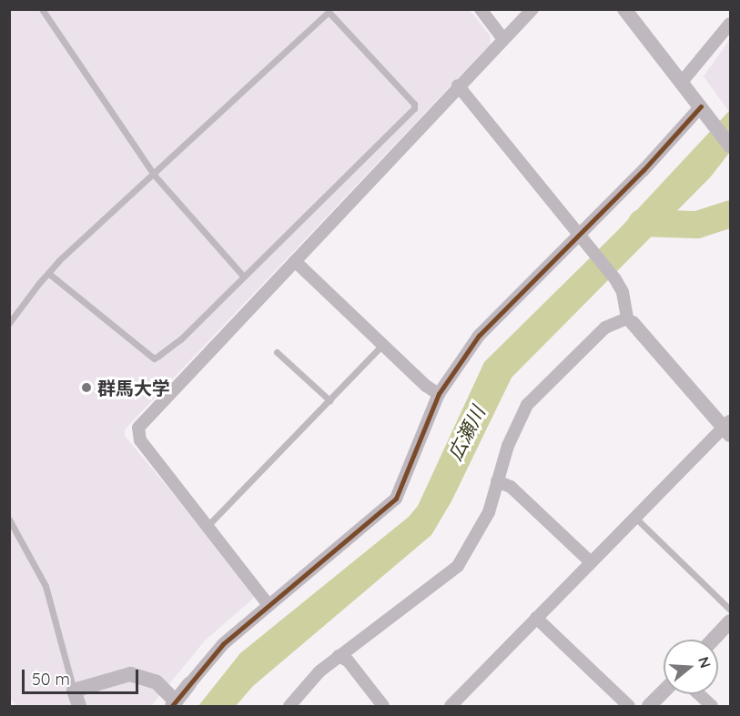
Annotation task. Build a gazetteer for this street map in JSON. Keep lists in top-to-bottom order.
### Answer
{
  "water": ["広瀬川"],
  "places": ["群馬大学"],
  "scale_bar": "50 m",
  "north": "right"
}
